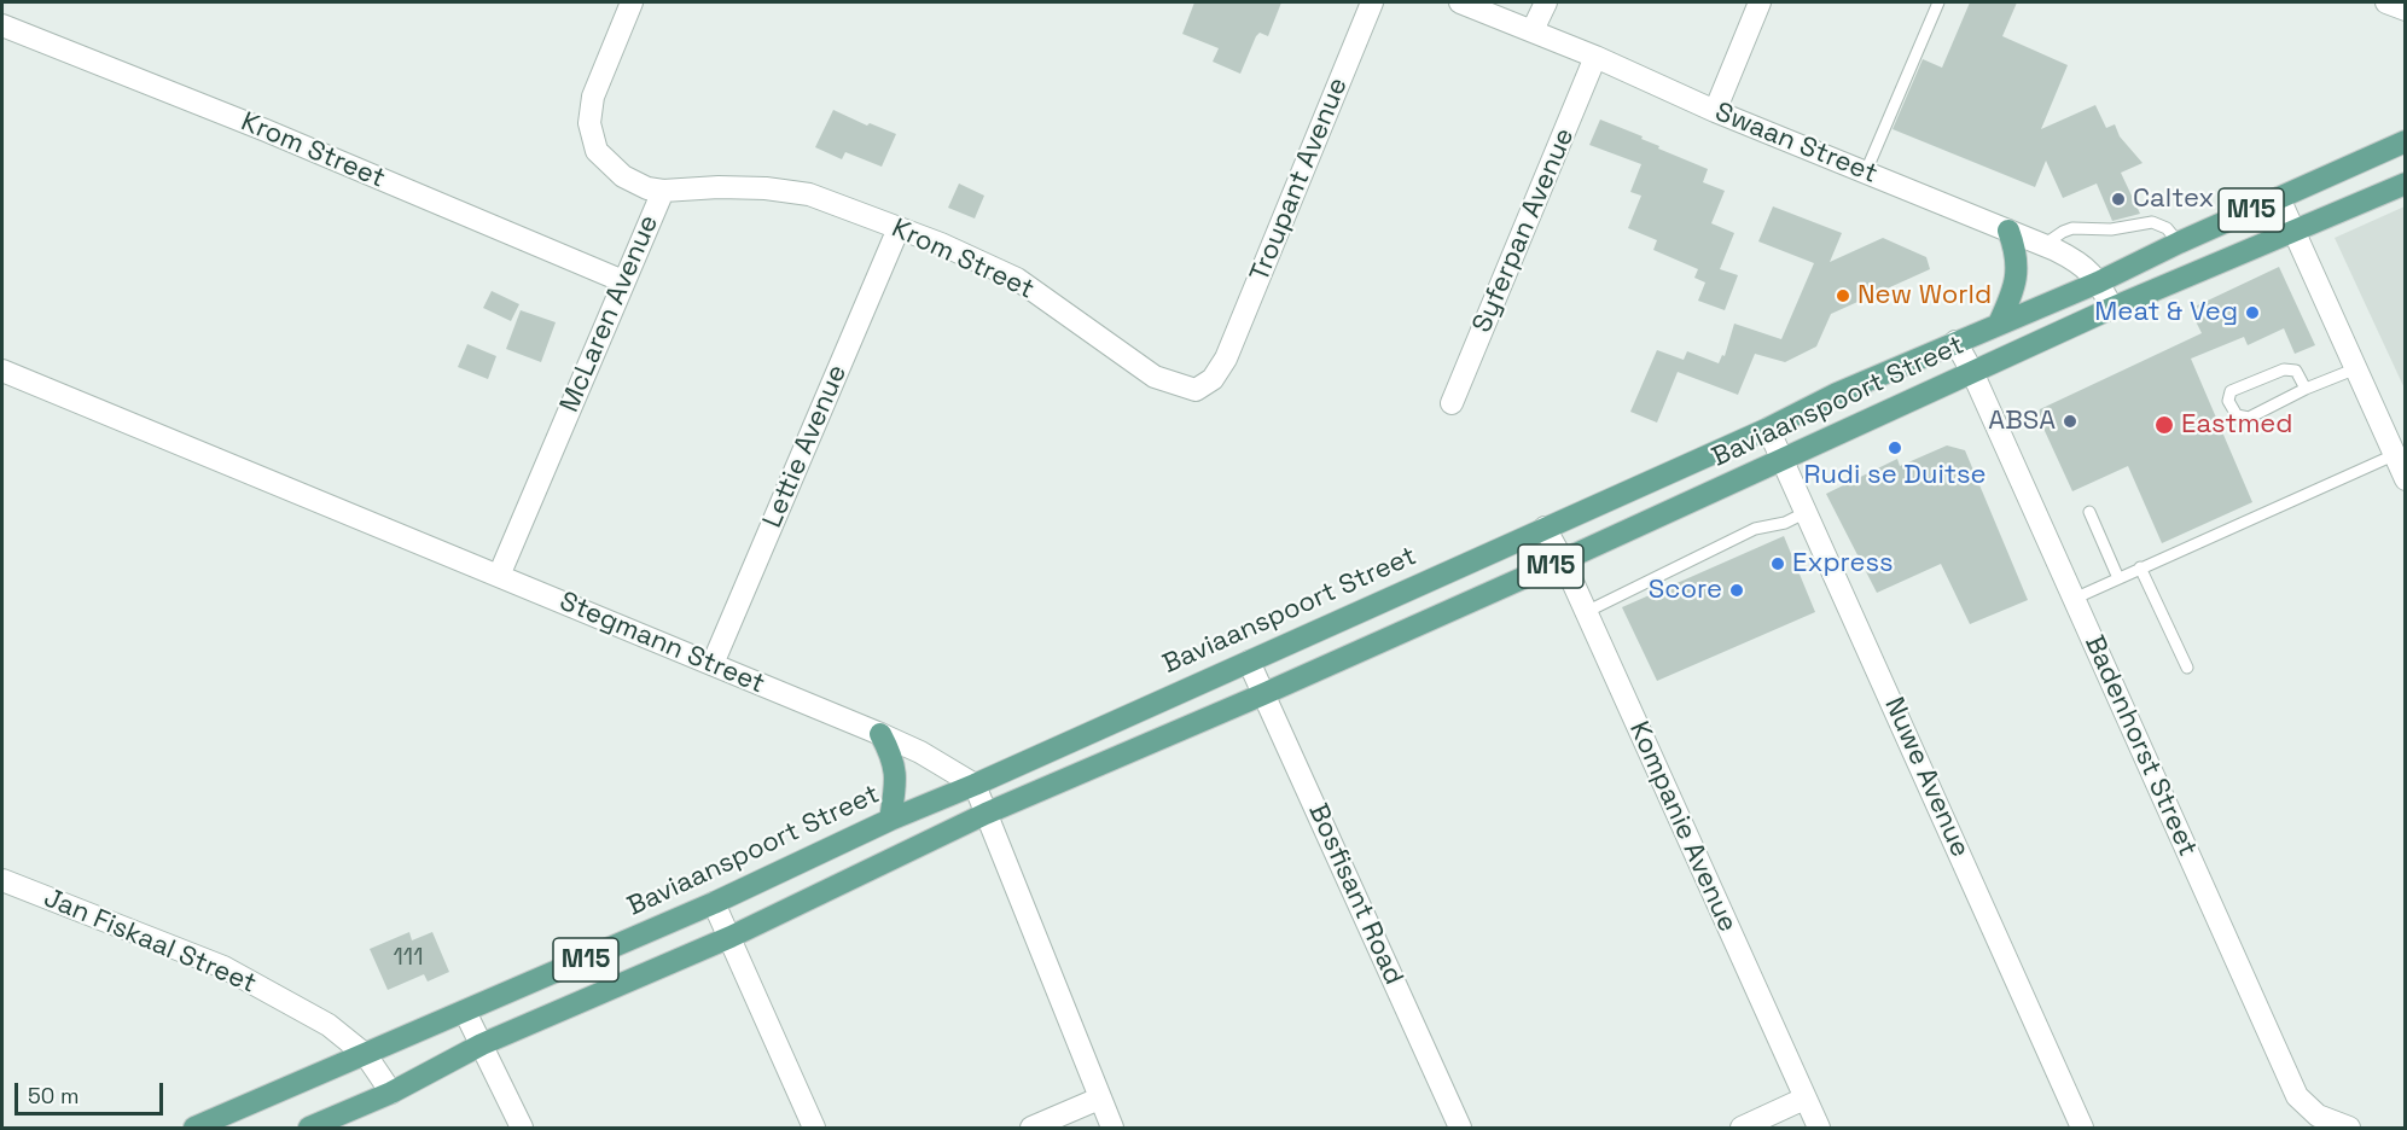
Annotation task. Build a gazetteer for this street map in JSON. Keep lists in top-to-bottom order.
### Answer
{
  "streets": {
    "main road": ["M15", "Baviaanspoort Street"],
    "street": [
      "Swaan Street",
      "Krom Street",
      "Troupant Avenue",
      "Syferpan Avenue",
      "McLaren Avenue",
      "Lettie Avenue",
      "Stegmann Street",
      "Badenhorst Street",
      "Nuwe Avenue",
      "Kompanie Avenue",
      "Bosfisant Road",
      "Jan Fiskaal Street"
    ]
  },
  "crossings": [
    ["Swaan Street", "Syferpan Avenue"],
    ["Swaan Street", "Baviaanspoort Street"],
    ["Krom Street", "Troupant Avenue"],
    ["Krom Street", "McLaren Avenue"],
    ["Krom Street", "Lettie Avenue"],
    ["McLaren Avenue", "Stegmann Street"],
    ["Baviaanspoort Street", "Stegmann Street"],
    ["Baviaanspoort Street", "Badenhorst Street"],
    ["Baviaanspoort Street", "Nuwe Avenue"],
    ["Baviaanspoort Street", "Kompanie Avenue"],
    ["Baviaanspoort Street", "Bosfisant Road"],
    ["Baviaanspoort Street", "Jan Fiskaal Street"],
    ["Lettie Avenue", "Stegmann Street"]
  ],
  "places": [
    "Caltex",
    "New World",
    "Meat & Veg",
    "ABSA",
    "Eastmed",
    "Rudi se Duitse",
    "Express",
    "Score"
  ],
  "house_numbers": ["111"],
  "scale_bar": "50 m"
}
